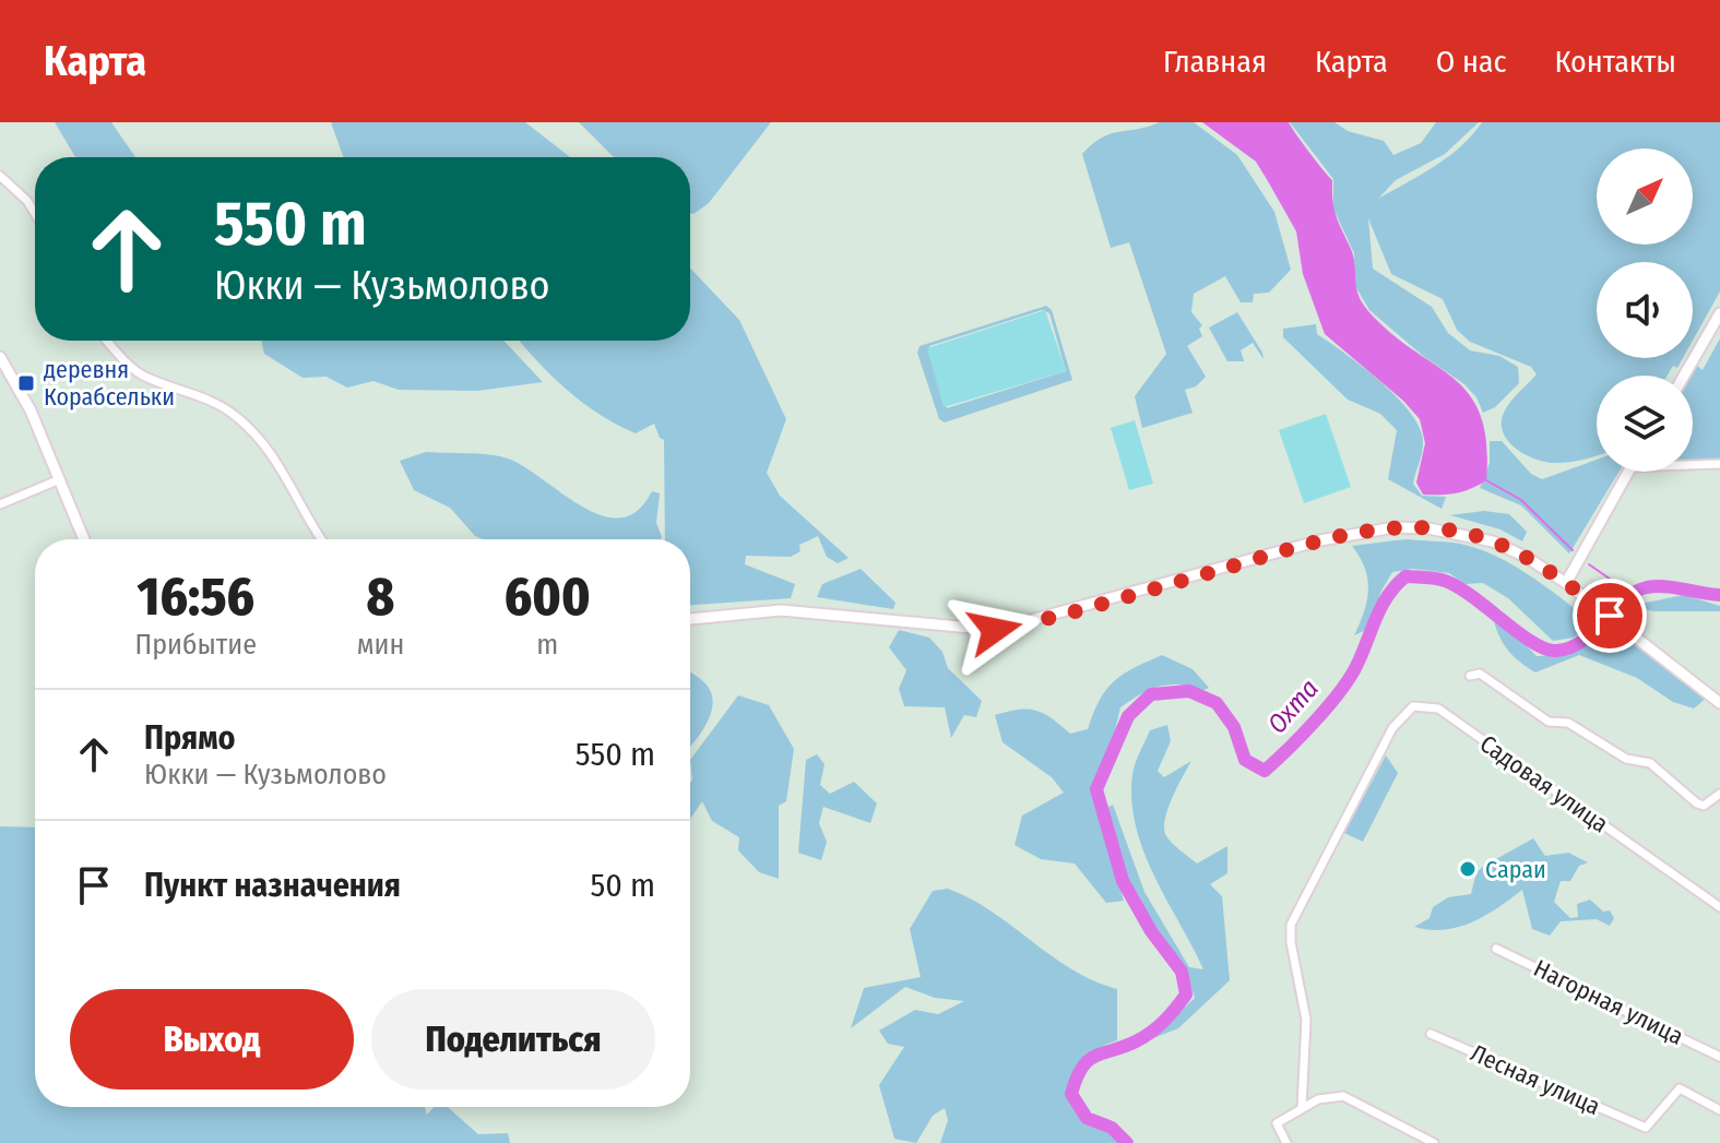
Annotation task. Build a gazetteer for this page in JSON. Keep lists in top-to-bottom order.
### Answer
{
  "streets": {
    "street": ["Садовая улица", "Нагорная улица", "Лесная улица"]
  },
  "water": ["Охта"],
  "places": {
    "transit": ["деревня Корабсельки"],
    "other": ["Сараи"]
  },
  "north": "top right",
  "page": {
    "header": "Карта",
    "nav": [
      "Главная",
      "Карта",
      "О нас",
      "Контакты"
    ],
    "turn": ["550 m", "Юкки — Кузьмолово"],
    "eta": [
      "16:56",
      "Прибытие",
      "8",
      "мин",
      "600",
      "m"
    ],
    "list": [
      {
        "name": "Прямо",
        "note": "Юкки — Кузьмолово",
        "value": "550 m"
      },
      {
        "name": "Пункт назначения",
        "value": "50 m"
      }
    ],
    "buttons": ["Выход", "Поделиться"]
  }
}
